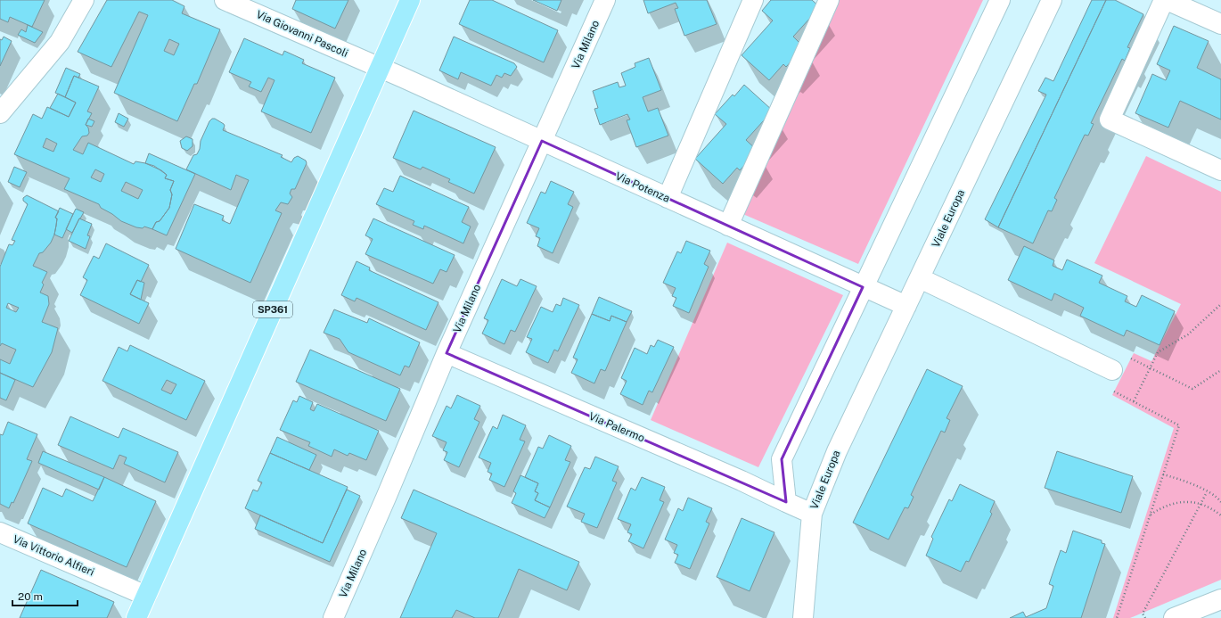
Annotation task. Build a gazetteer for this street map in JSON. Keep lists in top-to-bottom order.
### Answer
{
  "streets": {
    "main road": ["SP361"],
    "street": [
      "Via Giovanni Pascoli",
      "Via Milano",
      "Via Potenza",
      "Viale Europa",
      "Via Palermo",
      "Via Vittorio Alfieri"
    ]
  },
  "crossings": [
    ["Via Giovanni Pascoli", "Via Potenza"],
    ["Via Giovanni Pascoli", "SP361"],
    ["Via Milano", "Via Potenza"],
    ["Via Milano", "Via Palermo"],
    ["Via Potenza", "Viale Europa"],
    ["Via Potenza", "SP361"],
    ["Viale Europa", "Via Palermo"],
    ["SP361", "Via Vittorio Alfieri"]
  ],
  "scale_bar": "20 m"
}
